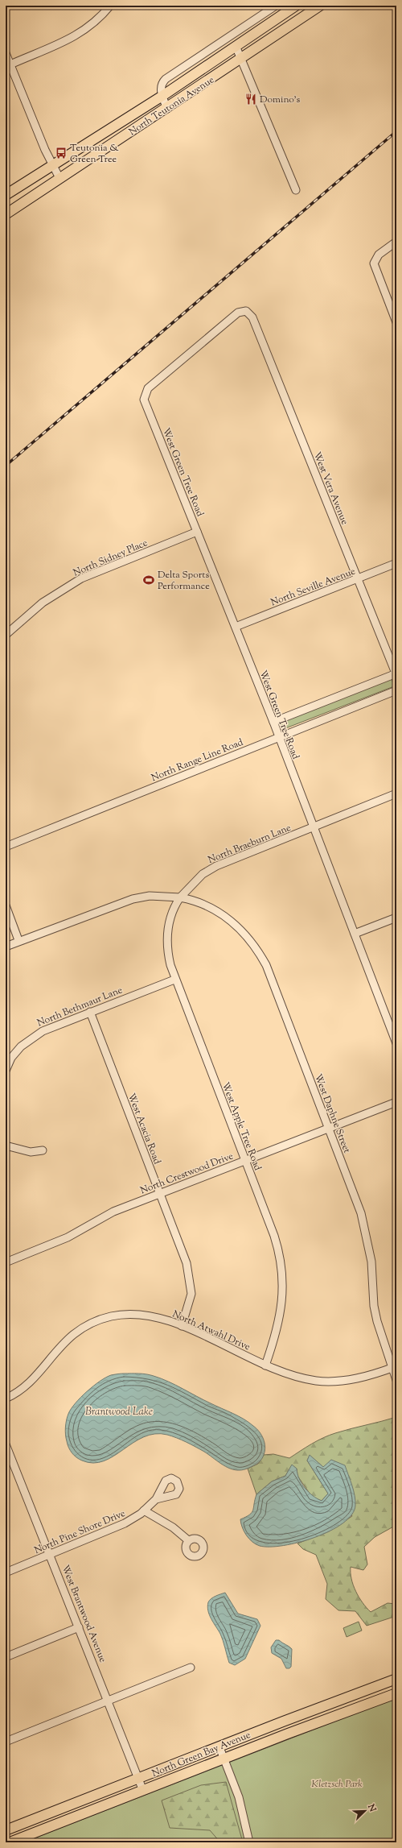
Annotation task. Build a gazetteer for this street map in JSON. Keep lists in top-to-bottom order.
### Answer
{
  "streets": {
    "main road": ["North Teutonia Avenue", "North Green Bay Avenue"],
    "street": [
      "West Green Tree Road",
      "West Vera Avenue",
      "North Sidney Place",
      "North Seville Avenue",
      "North Range Line Road",
      "North Braeburn Lane",
      "North Bethmaur Lane",
      "West Daphne Street",
      "West Apple Tree Road",
      "West Acacia Road",
      "North Crestwood Drive",
      "North Atwahl Drive",
      "North Pine Shore Drive",
      "West Brantwood Avenue"
    ]
  },
  "crossings": [
    ["West Green Tree Road", "West Vera Avenue"],
    ["West Green Tree Road", "North Sidney Place"],
    ["West Green Tree Road", "North Seville Avenue"],
    ["West Green Tree Road", "North Range Line Road"],
    ["West Green Tree Road", "North Braeburn Lane"],
    ["West Vera Avenue", "North Seville Avenue"],
    ["North Braeburn Lane", "West Daphne Street"],
    ["North Braeburn Lane", "West Apple Tree Road"],
    ["North Bethmaur Lane", "West Apple Tree Road"],
    ["North Bethmaur Lane", "West Acacia Road"],
    ["West Daphne Street", "West Apple Tree Road"],
    ["West Daphne Street", "North Crestwood Drive"],
    ["West Daphne Street", "North Atwahl Drive"],
    ["West Apple Tree Road", "North Crestwood Drive"],
    ["West Apple Tree Road", "North Atwahl Drive"],
    ["West Acacia Road", "North Crestwood Drive"],
    ["West Acacia Road", "North Atwahl Drive"],
    ["North Pine Shore Drive", "West Brantwood Avenue"],
    ["West Brantwood Avenue", "North Green Bay Avenue"]
  ],
  "water": ["Brantwood Lake"],
  "parks": ["Kletzsch Park"],
  "places": {
    "restaurant": ["Domino's"],
    "bus stop": ["Teutonia & Green Tree"],
    "sports": ["Delta Sports Performance"]
  },
  "north": "top right"
}
